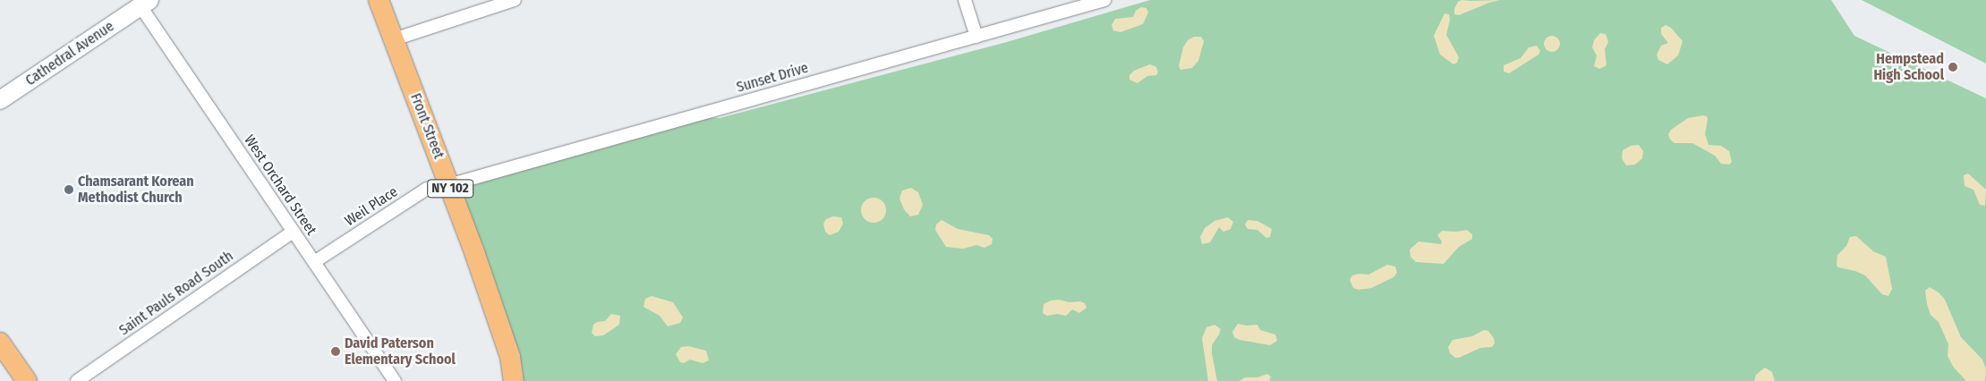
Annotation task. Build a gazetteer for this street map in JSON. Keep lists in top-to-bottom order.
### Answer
{
  "streets": {
    "main road": ["Front Street", "NY 102"],
    "street": [
      "Cathedral Avenue",
      "Sunset Drive",
      "West Orchard Street",
      "Weil Place",
      "Saint Pauls Road South"
    ]
  },
  "crossings": [
    ["Cathedral Avenue", "West Orchard Street"],
    ["Sunset Drive", "Front Street"],
    ["Sunset Drive", "Weil Place"],
    ["Front Street", "Weil Place"],
    ["West Orchard Street", "Weil Place"],
    ["West Orchard Street", "Saint Pauls Road South"]
  ],
  "places": ["Hempstead High School", "Chamsarant Korean Methodist Church", "David Paterson Elementary School"]
}
